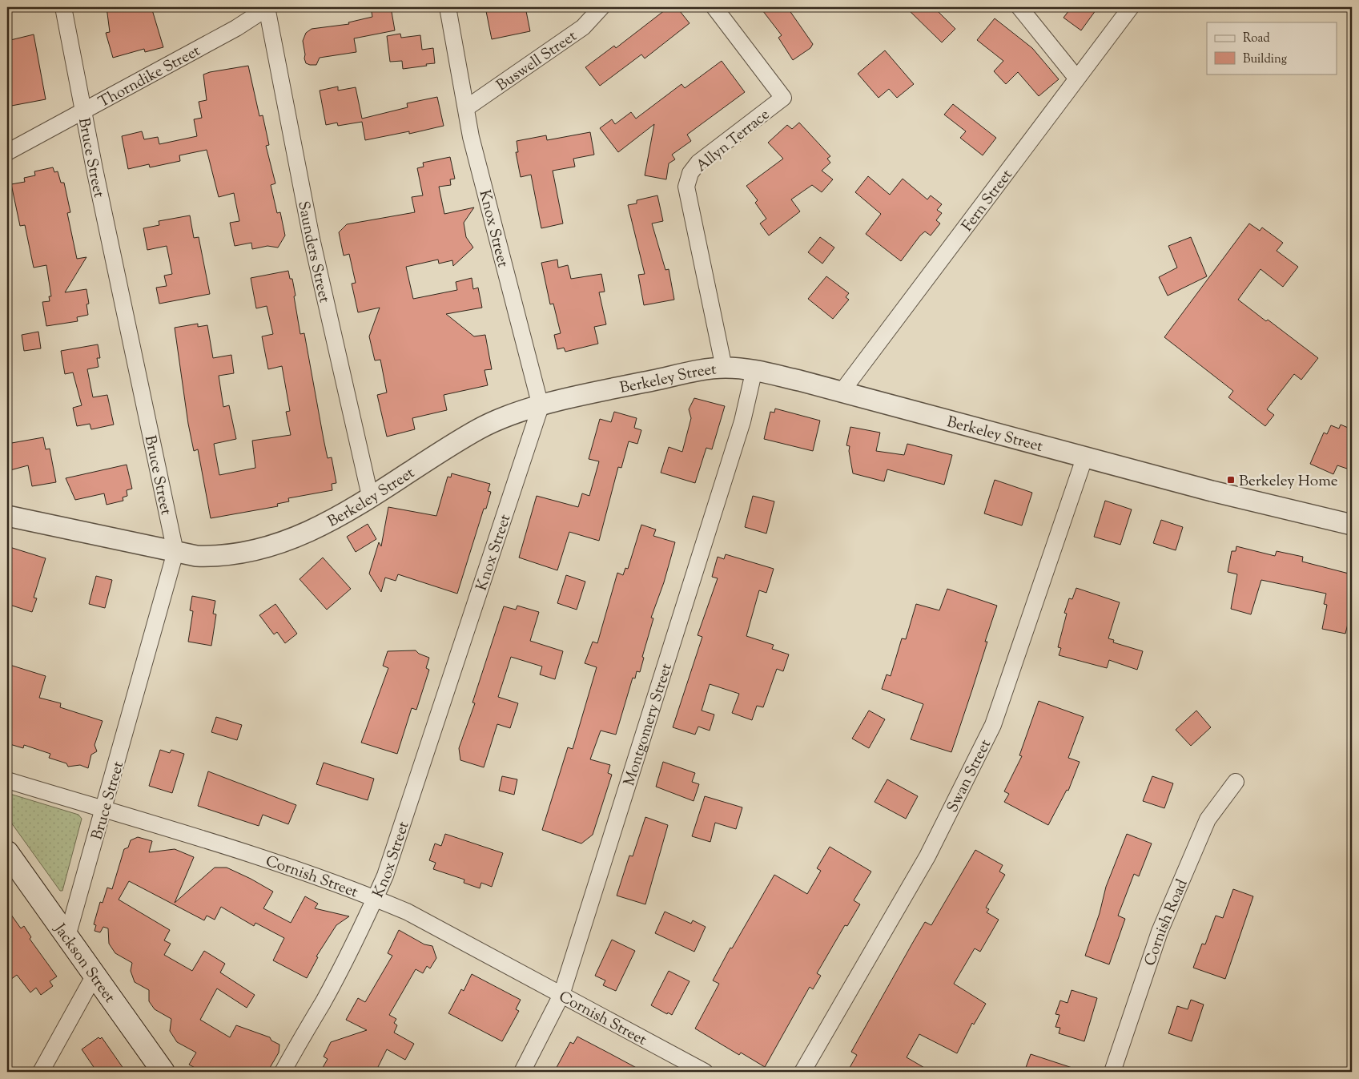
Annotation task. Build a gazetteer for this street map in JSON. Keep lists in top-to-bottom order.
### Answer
{
  "streets": {
    "main road": ["Jackson Street"],
    "street": [
      "Buswell Street",
      "Thorndike Street",
      "Allyn Terrace",
      "Bruce Street",
      "Fern Street",
      "Knox Street",
      "Saunders Street",
      "Berkeley Street",
      "Montgomery Street",
      "Swan Street",
      "Cornish Street",
      "Cornish Road"
    ]
  },
  "crossings": [
    ["Buswell Street", "Knox Street"],
    ["Thorndike Street", "Bruce Street"],
    ["Thorndike Street", "Saunders Street"],
    ["Allyn Terrace", "Berkeley Street"],
    ["Bruce Street", "Berkeley Street"],
    ["Bruce Street", "Cornish Street"],
    ["Bruce Street", "Jackson Street"],
    ["Fern Street", "Berkeley Street"],
    ["Knox Street", "Berkeley Street"],
    ["Knox Street", "Cornish Street"],
    ["Saunders Street", "Berkeley Street"],
    ["Berkeley Street", "Montgomery Street"],
    ["Berkeley Street", "Swan Street"],
    ["Montgomery Street", "Cornish Street"]
  ],
  "places": {
    "transit": ["Berkeley Home"]
  },
  "legend": ["Road", "Building"]
}
